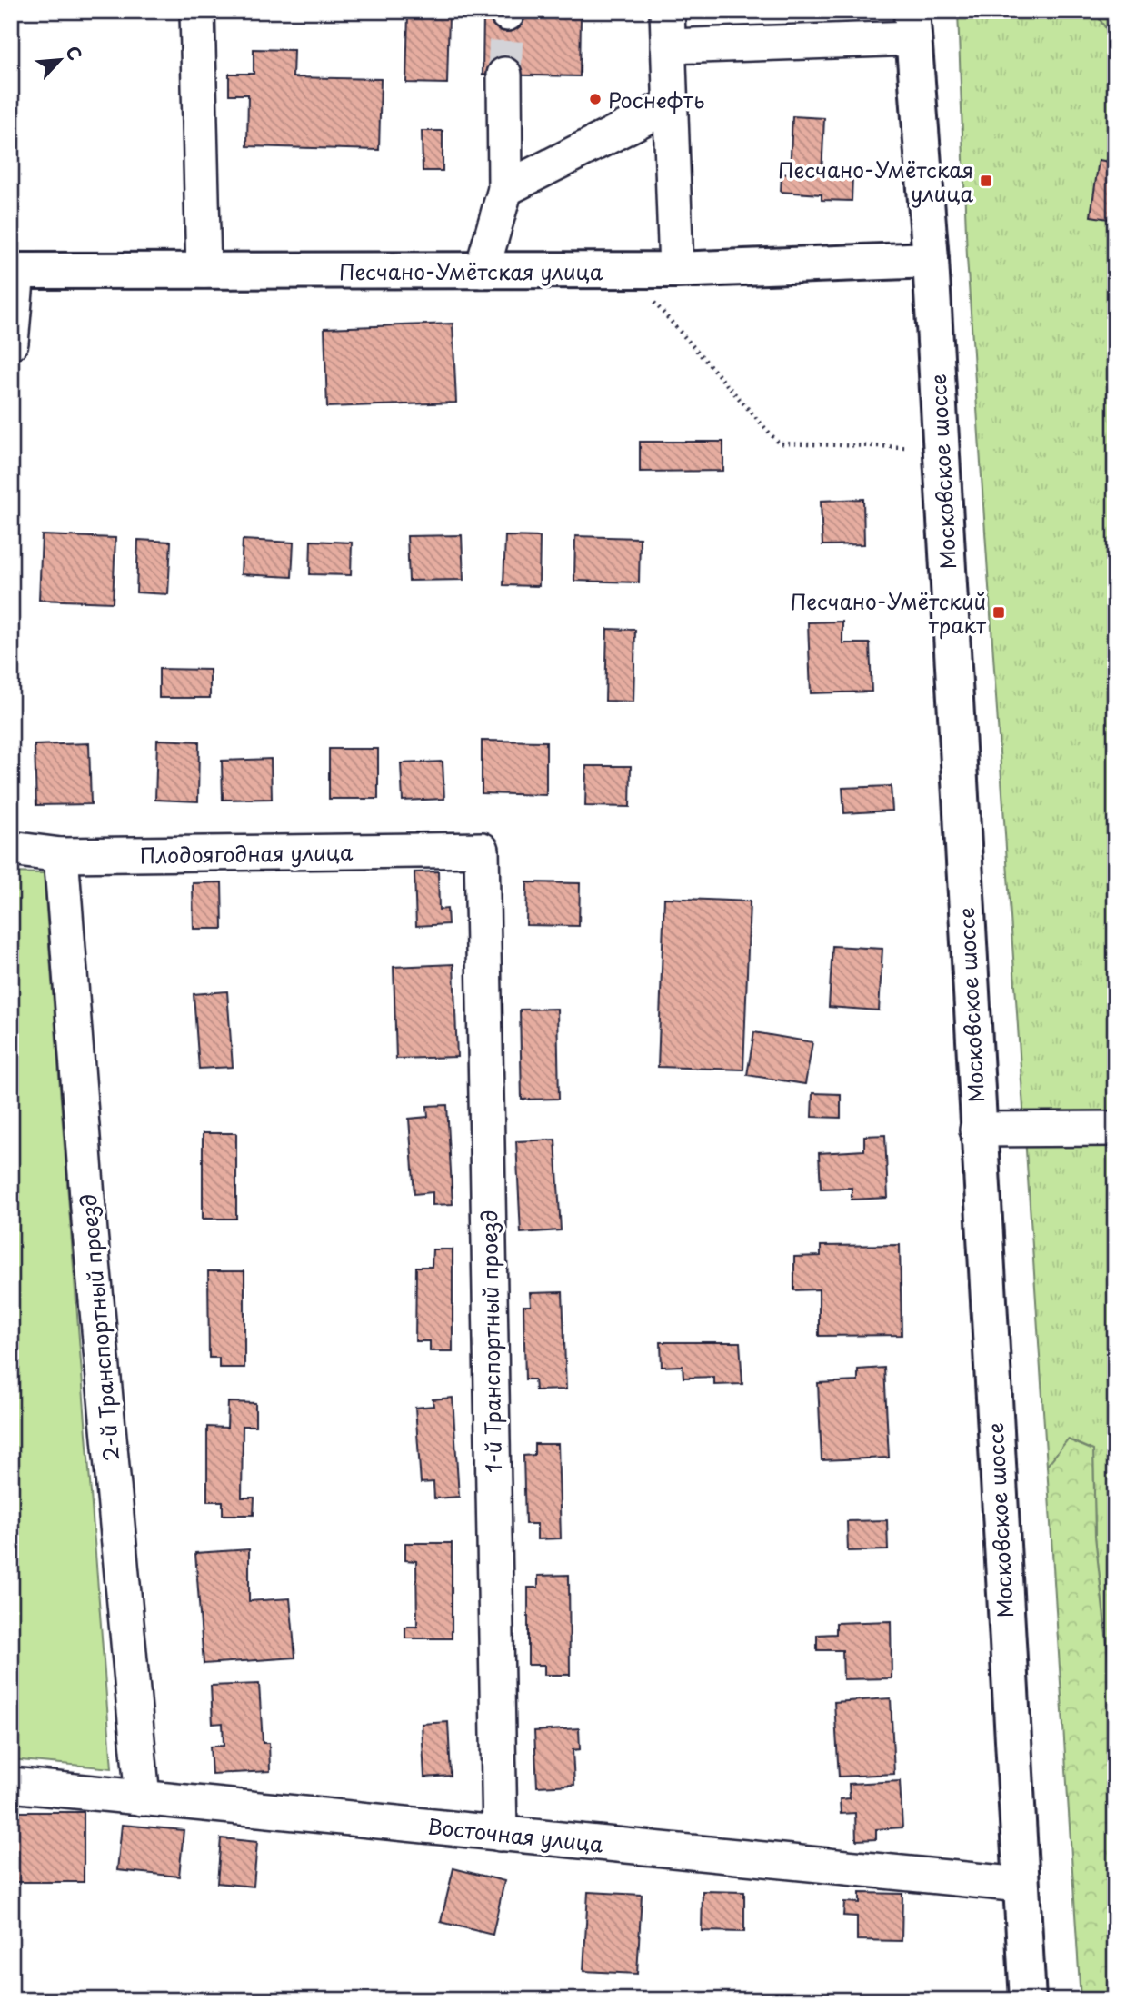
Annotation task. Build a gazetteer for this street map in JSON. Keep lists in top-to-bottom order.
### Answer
{
  "streets": {
    "main road": ["Песчано-Умётская улица", "Московское шоссе"],
    "street": [
      "Плодоягодная улица",
      "2-й Транспортный проезд",
      "1-й Транспортный проезд",
      "Восточная улица"
    ]
  },
  "crossings": [
    ["Песчано-Умётская улица", "Московское шоссе"],
    ["Московское шоссе", "Восточная улица"],
    ["Плодоягодная улица", "2-й Транспортный проезд"],
    ["Плодоягодная улица", "1-й Транспортный проезд"],
    ["2-й Транспортный проезд", "Восточная улица"],
    ["1-й Транспортный проезд", "Восточная улица"]
  ],
  "places": {
    "other": ["Роснефть"],
    "transit": ["Песчано-Умётская улица", "Песчано-Умётский тракт"]
  },
  "north": "top right"
}
